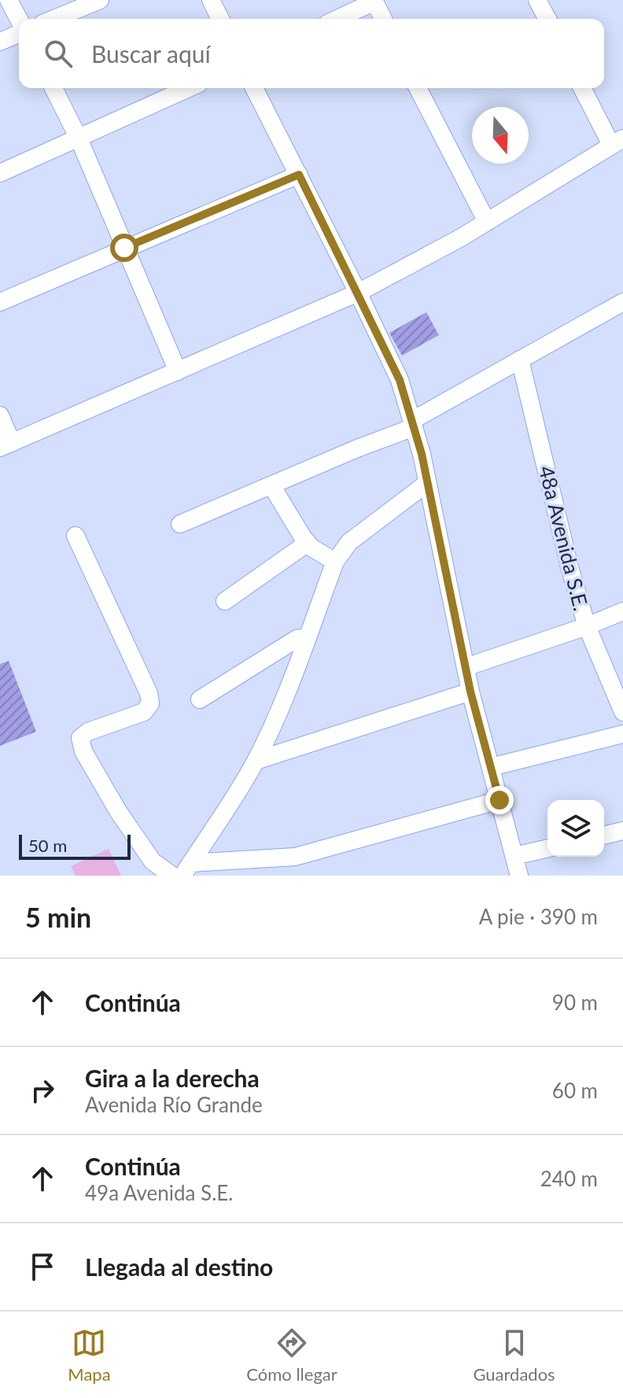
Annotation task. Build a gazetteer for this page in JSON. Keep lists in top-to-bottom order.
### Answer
{
  "streets": {
    "street": ["48a Avenida S.E."]
  },
  "scale_bar": "50 m",
  "north": "bottom",
  "page": {
    "search": "Buscar aquí",
    "scale": "50 m",
    "heading": ["5 min", "A pie · 390 m"],
    "list": [
      ["Continúa", "90 m"],
      ["Gira a la derecha", "Avenida Río Grande", "60 m"],
      ["Continúa", "49a Avenida S.E.", "240 m"],
      "Llegada al destino"
    ],
    "nav": ["Mapa", "Cómo llegar", "Guardados"]
  }
}
